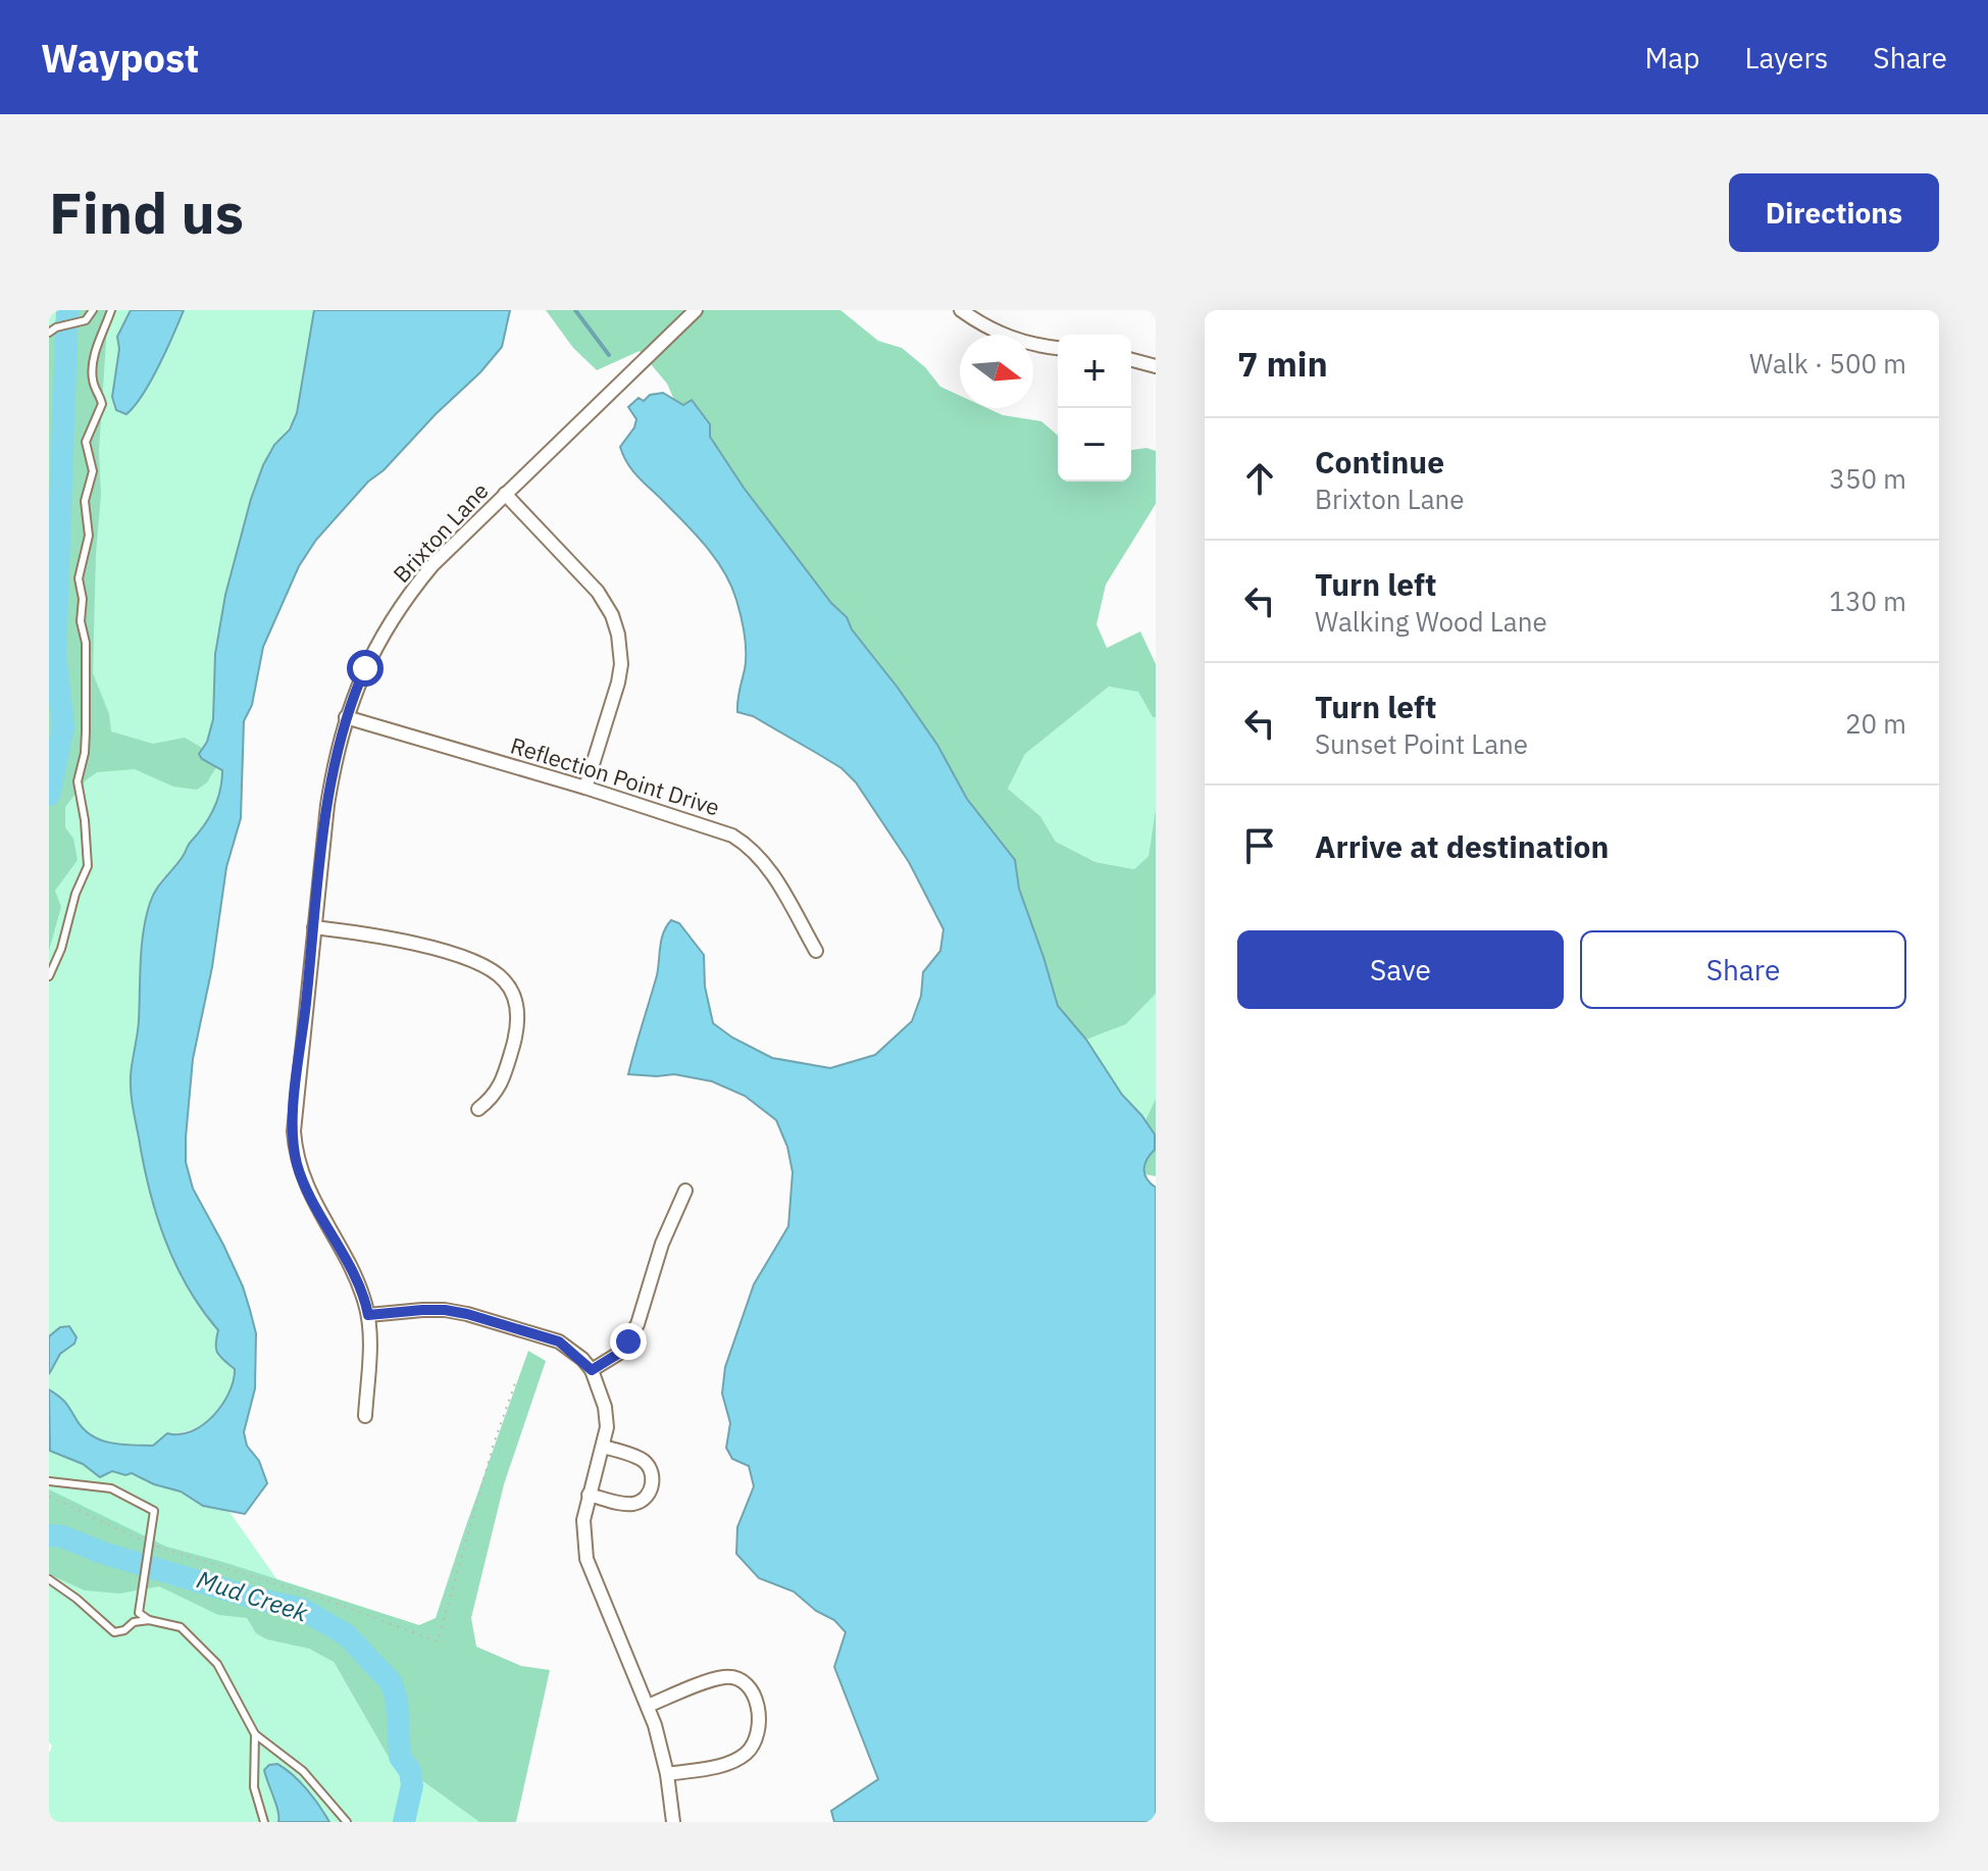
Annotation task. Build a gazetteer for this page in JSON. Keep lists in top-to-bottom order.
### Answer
{
  "streets": {
    "street": ["Brixton Lane", "Reflection Point Drive"]
  },
  "crossings": [
    ["Brixton Lane", "Reflection Point Drive"]
  ],
  "water": ["Mud Creek"],
  "north": "right",
  "page": {
    "header": "Waypost",
    "nav": ["Map", "Layers", "Share"],
    "buttons": [
      "Directions",
      ["Save", "Share"]
    ],
    "title": "Find us",
    "heading": ["7 min", "Walk · 500 m"],
    "map_buttons": ["+", "−"],
    "list": [
      ["Continue", "Brixton Lane", "350 m"],
      ["Turn left", "Walking Wood Lane", "130 m"],
      ["Turn left", "Sunset Point Lane", "20 m"],
      "Arrive at destination"
    ]
  }
}
